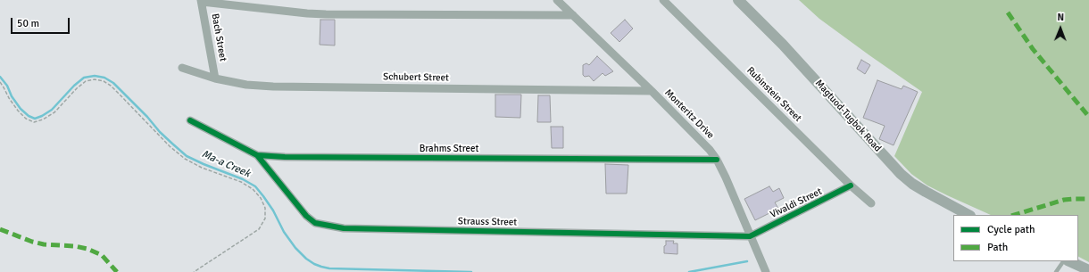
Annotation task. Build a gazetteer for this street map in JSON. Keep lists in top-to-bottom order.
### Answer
{
  "streets": {
    "main road": ["Magtuod-Tugbok Road"],
    "street": [
      "Bach Street",
      "Schubert Street",
      "Rubinstein Street",
      "Monteritz Drive",
      "Brahms Street",
      "Vivaldi Street",
      "Strauss Street"
    ]
  },
  "crossings": [
    ["Bach Street", "Schubert Street"],
    ["Schubert Street", "Monteritz Drive"],
    ["Rubinstein Street", "Vivaldi Street"],
    ["Monteritz Drive", "Brahms Street"],
    ["Monteritz Drive", "Vivaldi Street"],
    ["Monteritz Drive", "Strauss Street"],
    ["Brahms Street", "Strauss Street"],
    ["Vivaldi Street", "Strauss Street"]
  ],
  "water": ["Ma-a Creek"],
  "legend": ["Cycle path", "Path"],
  "scale_bar": "50 m",
  "north": "top"
}
